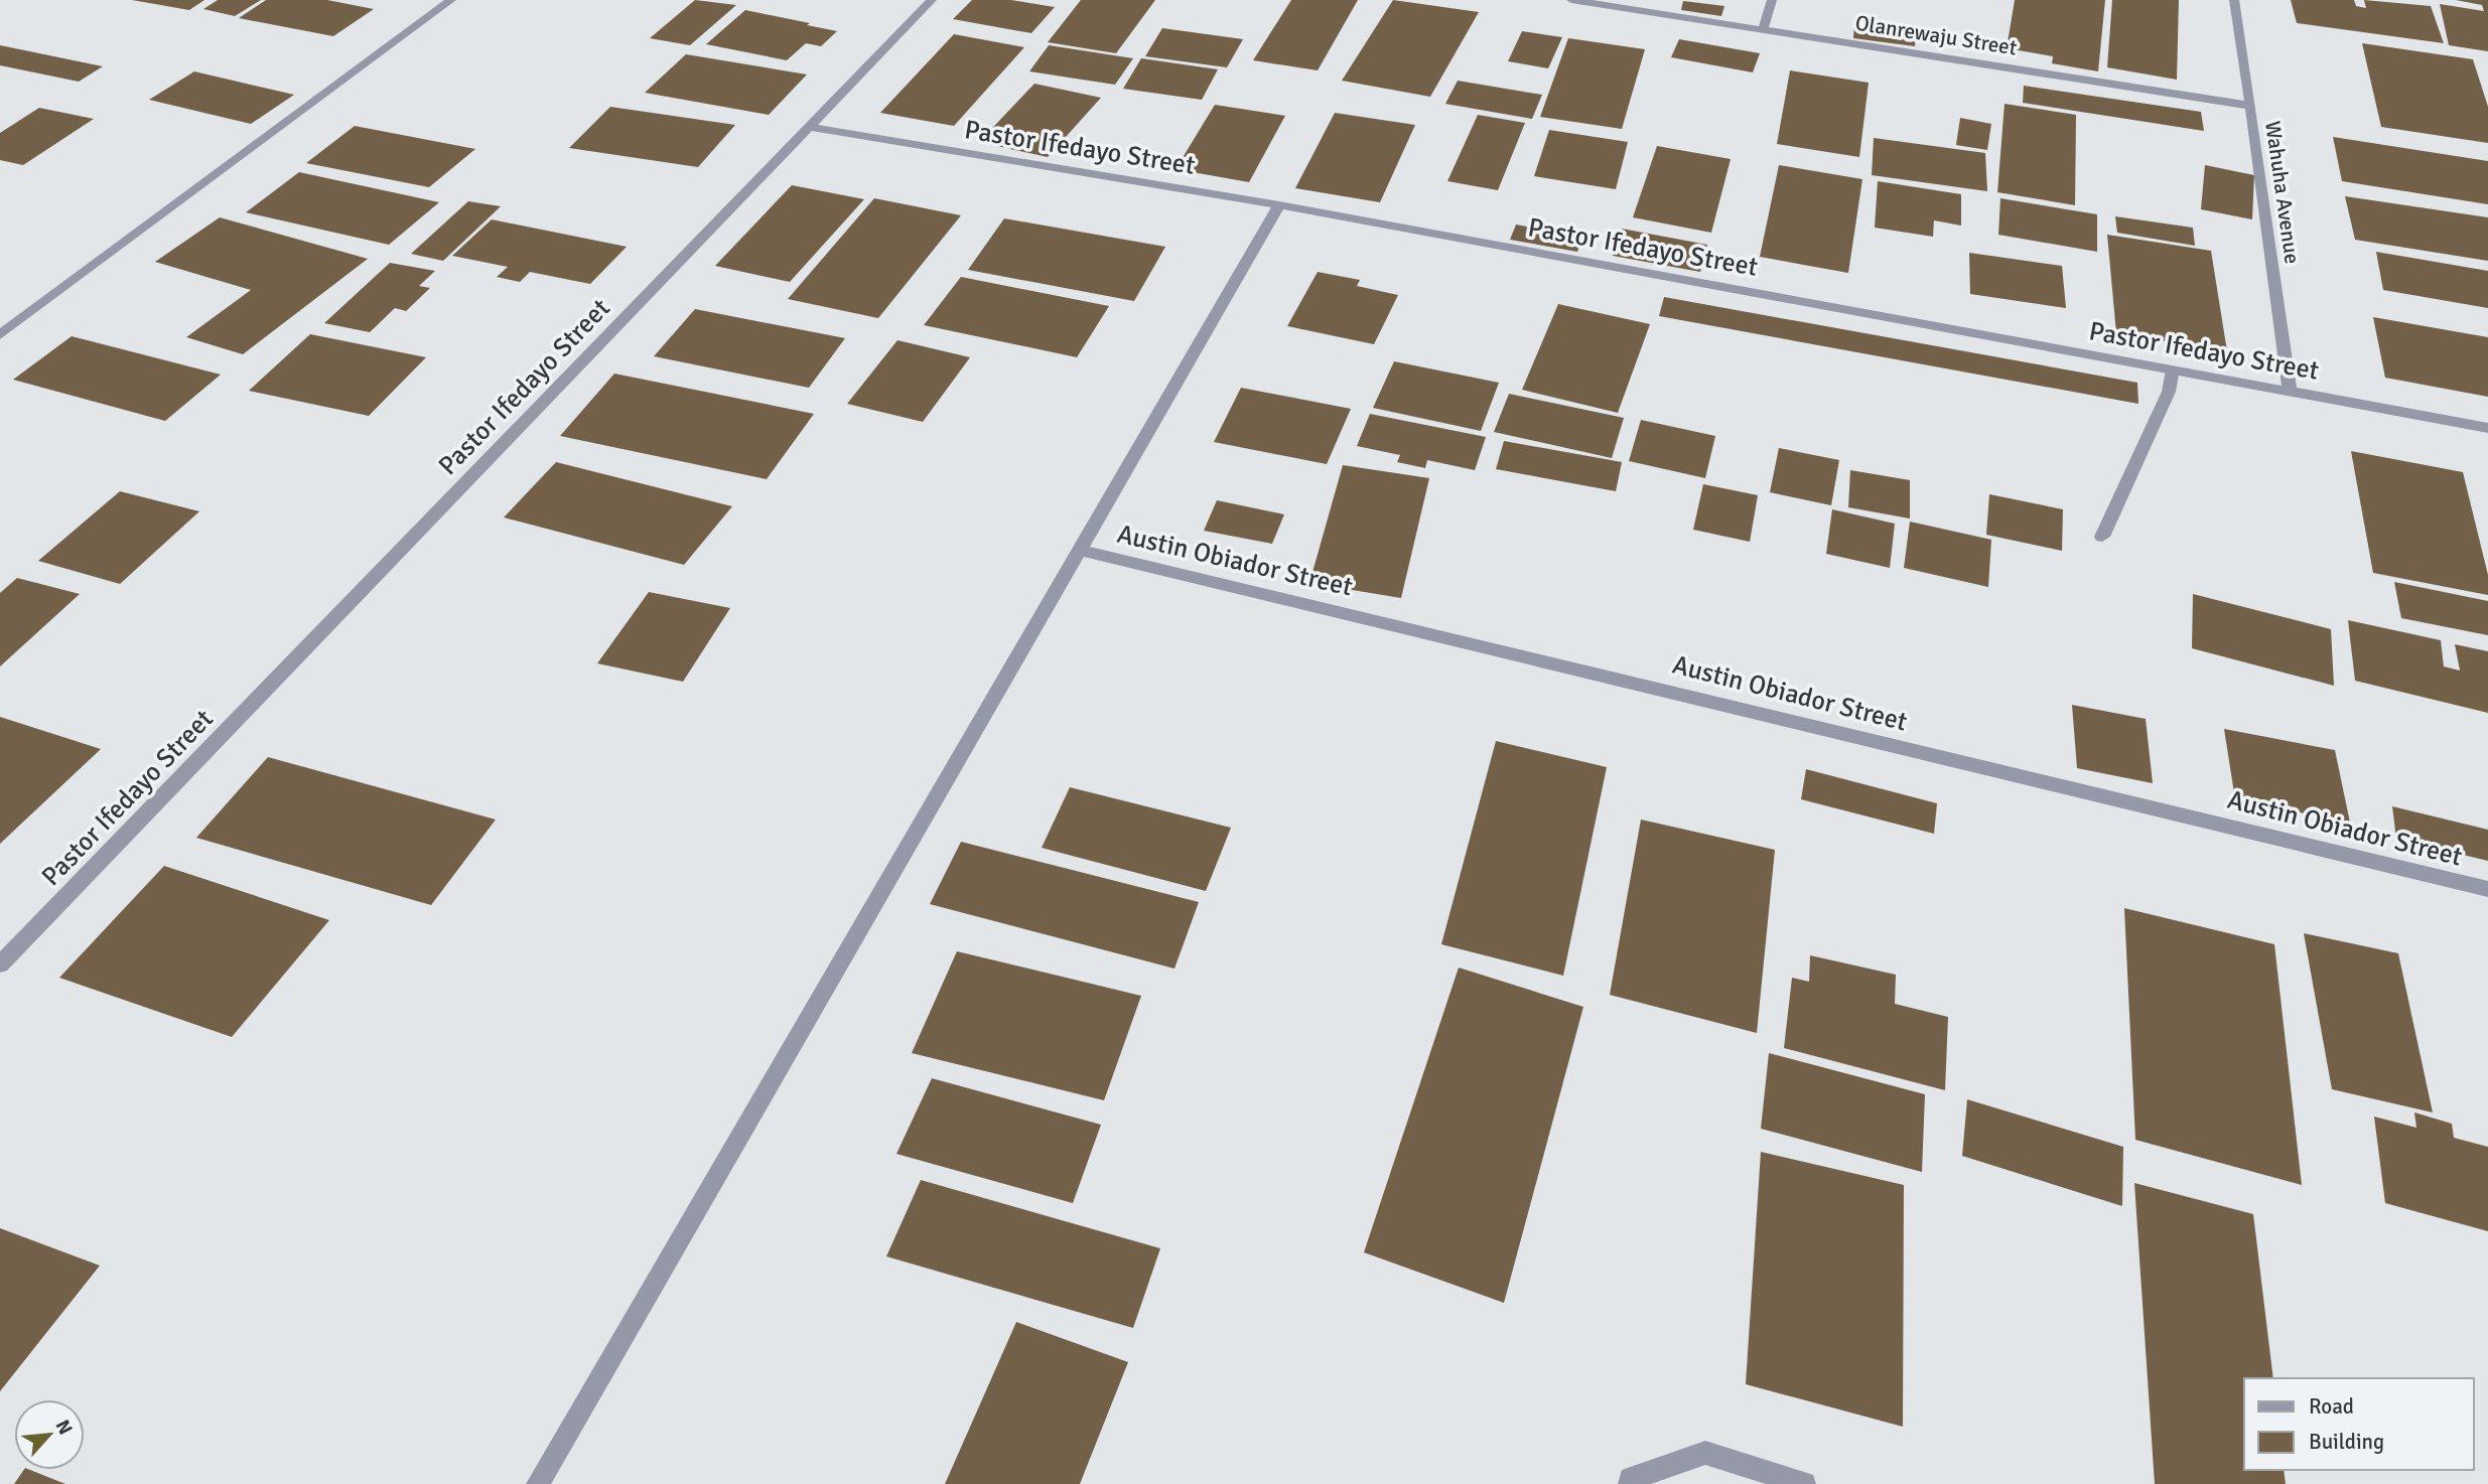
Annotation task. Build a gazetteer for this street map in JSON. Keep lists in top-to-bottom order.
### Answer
{
  "streets": {
    "street": [
      "Olanrewaju Street",
      "Pastor Ifedayo Street",
      "Wahuha Avenue",
      "Austin Obiador Street"
    ]
  },
  "crossings": [
    ["Olanrewaju Street", "Wahuha Avenue"],
    ["Pastor Ifedayo Street", "Wahuha Avenue"]
  ],
  "legend": ["Road", "Building"],
  "north": "top right"
}
